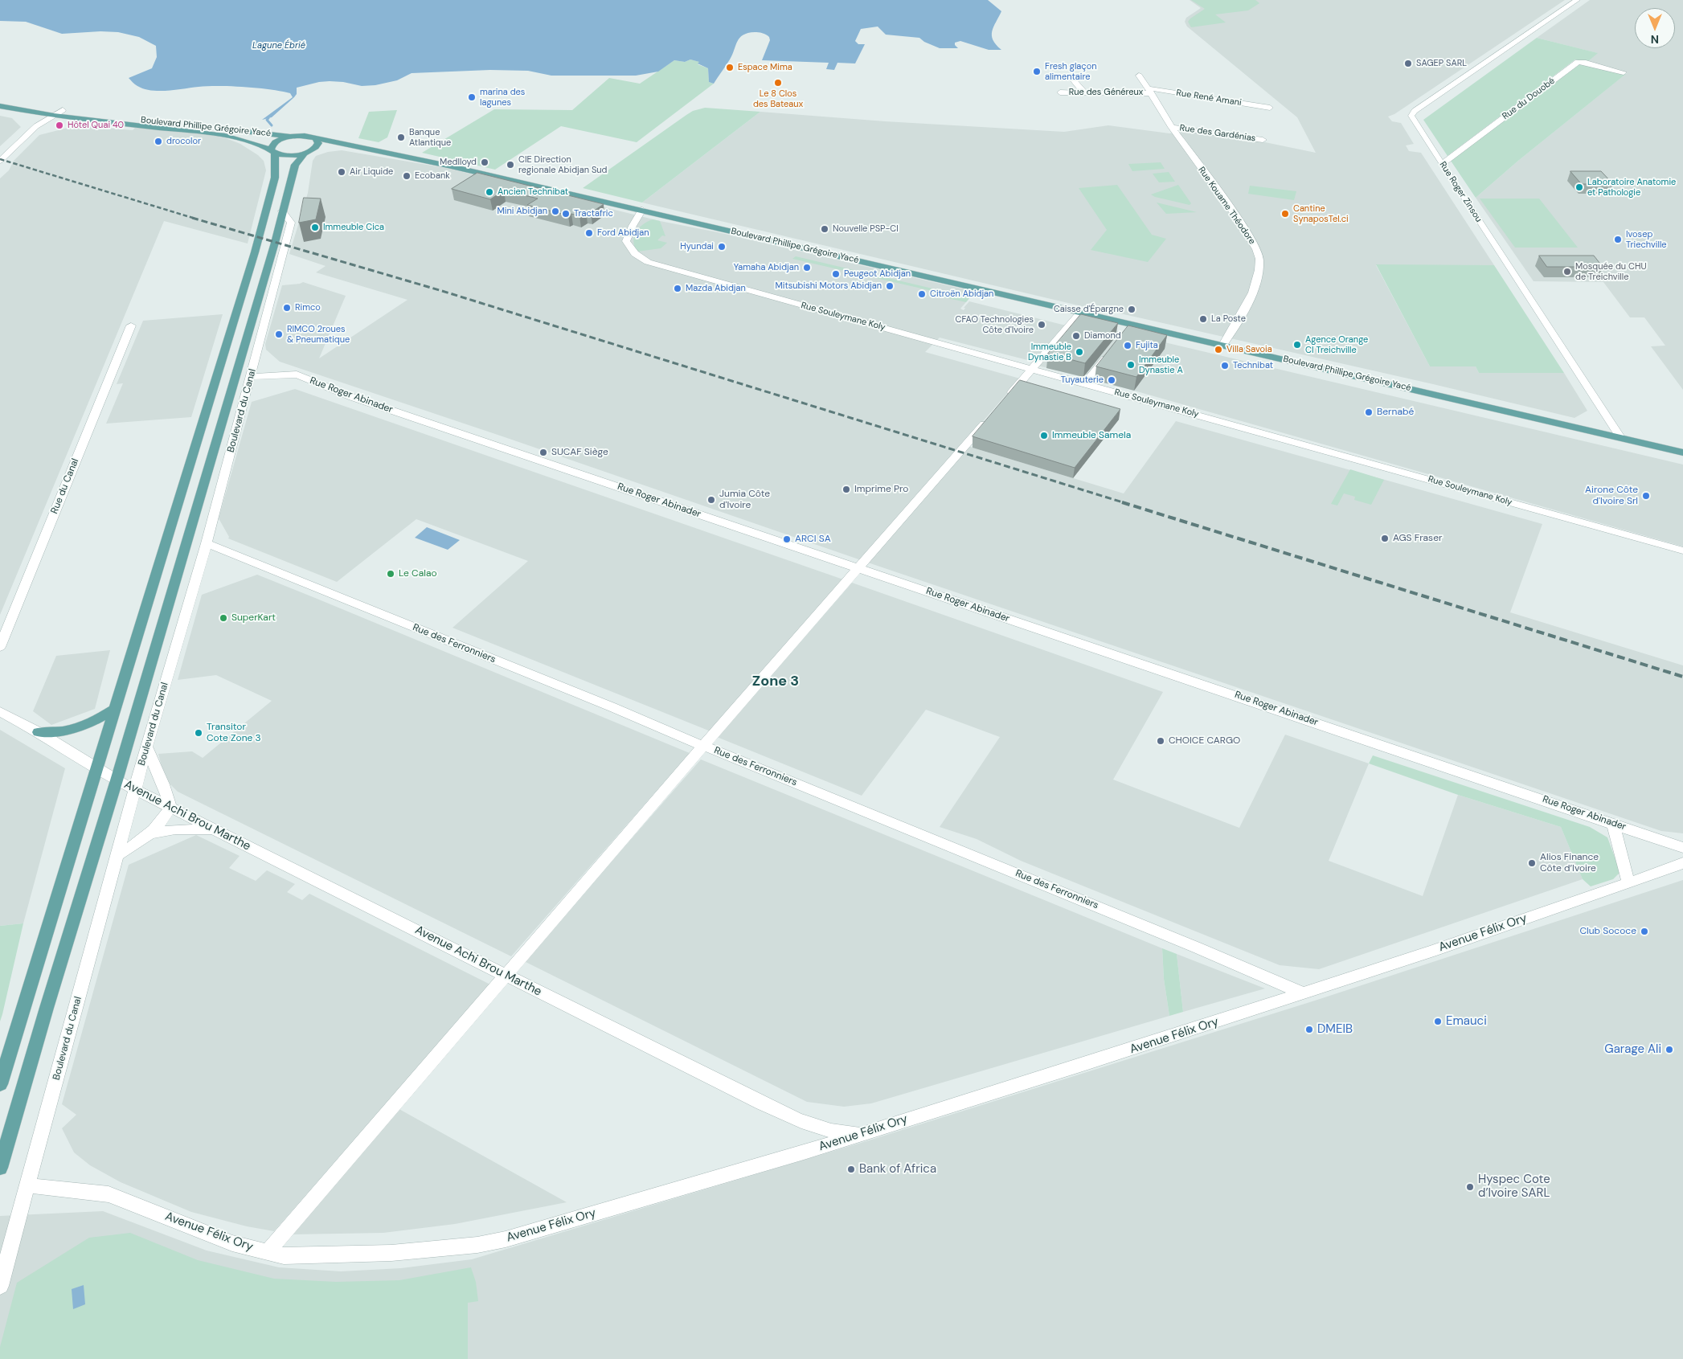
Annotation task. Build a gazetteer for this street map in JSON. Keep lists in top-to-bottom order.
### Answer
{
  "streets": {
    "main road": ["Boulevard Phillipe Grégoire Yacé", "Boulevard du Canal"],
    "street": [
      "Rue des Généreux",
      "Rue René Amani",
      "Rue du Douobé",
      "Rue des Gardénias",
      "Rue Roger Zinsou",
      "Rue Kouame Théodore",
      "Rue Souleymane Koly",
      "Rue Roger Abinader",
      "Rue du Canal",
      "Rue des Ferronniers",
      "Avenue Achi Brou Marthe",
      "Avenue Félix Ory"
    ]
  },
  "crossings": [
    ["Rue des Généreux", "Rue René Amani"],
    ["Rue des Généreux", "Rue Kouame Théodore"],
    ["Rue René Amani", "Rue Kouame Théodore"],
    ["Rue du Douobé", "Rue Roger Zinsou"],
    ["Boulevard Phillipe Grégoire Yacé", "Rue Roger Zinsou"],
    ["Boulevard Phillipe Grégoire Yacé", "Rue Kouame Théodore"],
    ["Boulevard Phillipe Grégoire Yacé", "Rue Souleymane Koly"],
    ["Boulevard Phillipe Grégoire Yacé", "Boulevard du Canal"],
    ["Rue des Gardénias", "Rue Kouame Théodore"],
    ["Rue Roger Abinader", "Boulevard du Canal"],
    ["Boulevard du Canal", "Rue des Ferronniers"],
    ["Boulevard du Canal", "Avenue Achi Brou Marthe"],
    ["Boulevard du Canal", "Avenue Félix Ory"],
    ["Rue des Ferronniers", "Avenue Félix Ory"],
    ["Avenue Achi Brou Marthe", "Avenue Félix Ory"]
  ],
  "districts": ["Zone 3"],
  "water": ["Lagune Ébrié"],
  "places": [
    "SAGEP SARL",
    "Espace Mima",
    "Fresh glaçon alimentaire",
    "Le 8 Clos des Bateaux",
    "marina des lagunes",
    "Hôtel Quai 40",
    "Banque Atlantique",
    "drocolor",
    "Medlloyd",
    "CIE Direction regionale Abidjan Sud",
    "Air Liquide",
    "Ecobank",
    "Laboratoire Anatomie et Pathologie",
    "Ancien Technibat",
    "Mini Abidjan",
    "Tractafric",
    "Cantine SynaposTel.ci",
    "Immeuble Cica",
    "Nouvelle PSP-CI",
    "Ford Abidjan",
    "Ivosep Triechville",
    "Hyundai",
    "Yamaha Abidjan",
    "Mosquée du CHU de Treichville",
    "Peugeot Abidjan",
    "Mitsubishi Motors Abidjan",
    "Mazda Abidjan",
    "Citroën Abidjan",
    "Rimco",
    "Caisse d'Épargne",
    "La Poste",
    "CFAO Technologies Côte d'Ivoire",
    "RIMCO 2roues & Pneumatique",
    "Diamond",
    "Agence Orange CI Treichville",
    "Fujita",
    "Villa Savoia",
    "Immeuble Dynastie B",
    "Immeuble Dynastie A",
    "Technibat",
    "Tuyauterie",
    "Bernabé",
    "Immeuble Samela",
    "SUCAF Siège",
    "Imprime Pro",
    "Airone Côte d'Ivoire Srl",
    "Jumia Côte d'Ivoire",
    "AGS Fraser",
    "ARCI SA",
    "Le Calao",
    "SuperKart",
    "Transitor Cote Zone 3",
    "CHOICE CARGO",
    "Alios Finance Côte d’Ivoire",
    "Club Sococe",
    "Emauci",
    "DMEIB",
    "Garage Ali",
    "Bank of Africa",
    "Hyspec Cote d’Ivoire SARL"
  ],
  "north": "bottom"
}
